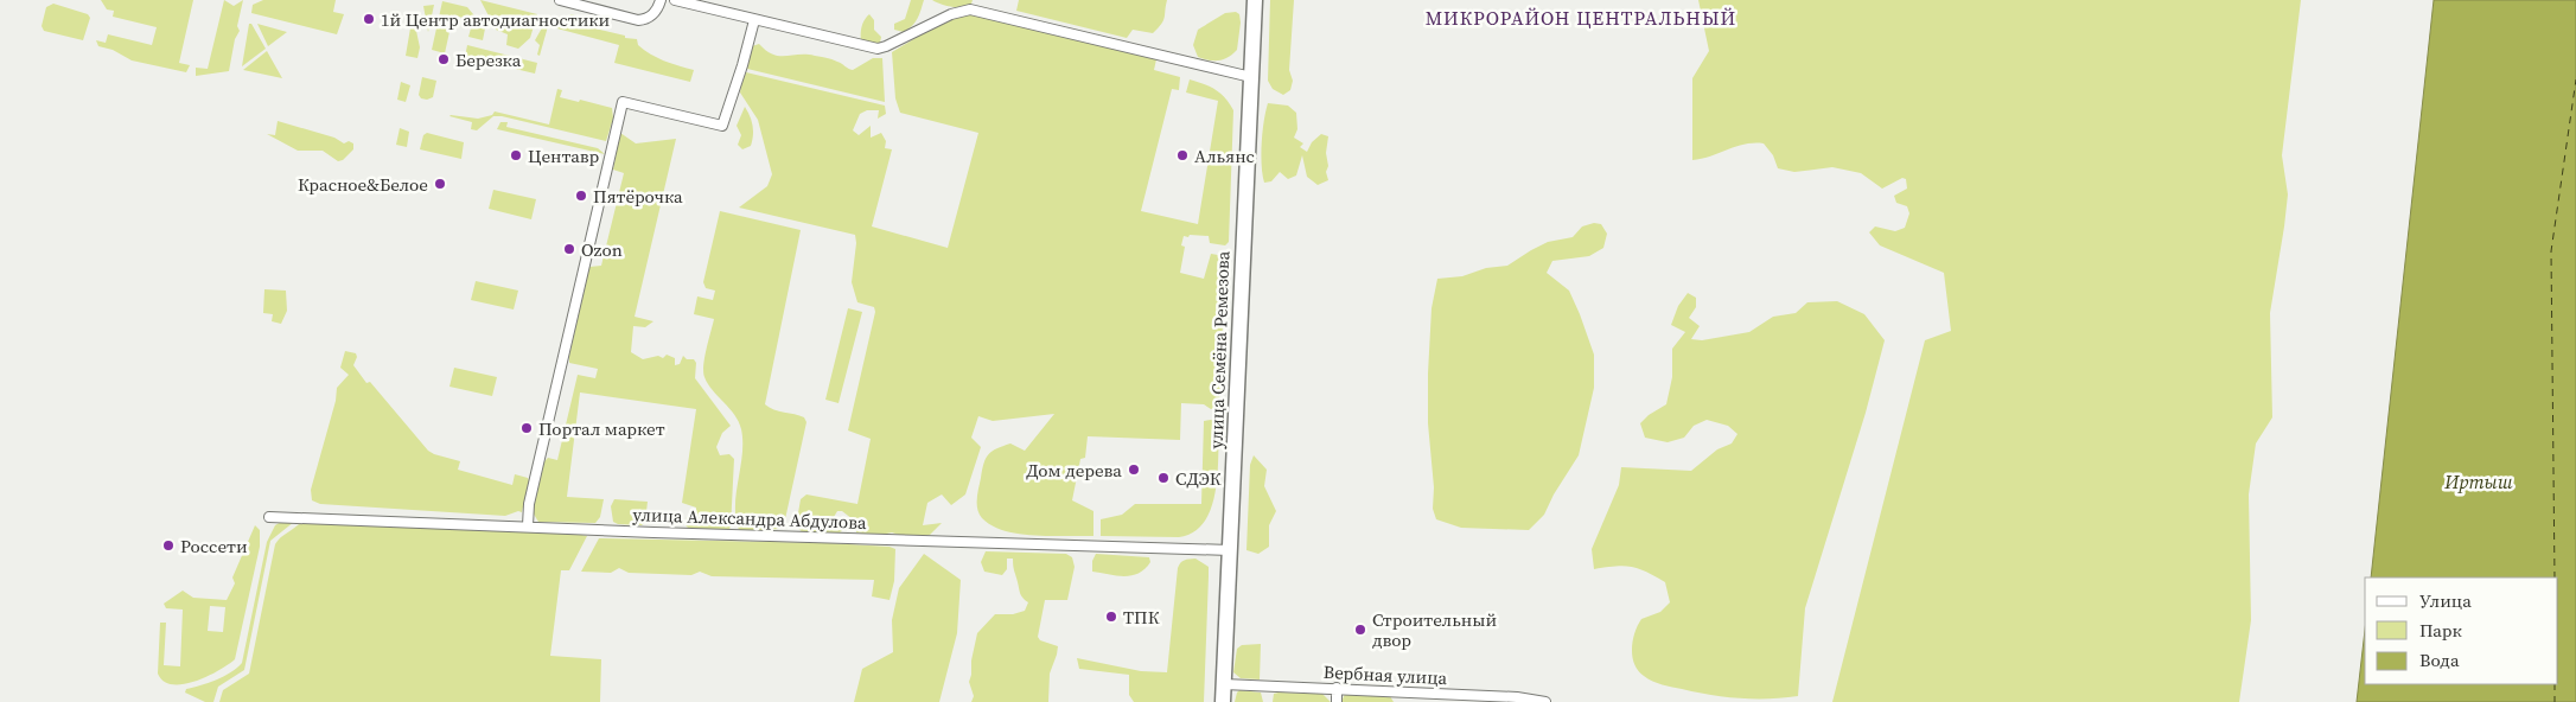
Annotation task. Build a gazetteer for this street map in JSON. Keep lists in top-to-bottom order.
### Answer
{
  "streets": {
    "main road": ["улица Семёна Ремезова"],
    "street": ["улица Александра Абдулова", "Вербная улица"]
  },
  "crossings": [
    ["улица Семёна Ремезова", "улица Александра Абдулова"],
    ["улица Семёна Ремезова", "Вербная улица"]
  ],
  "districts": ["МИКРОРАЙОН ЦЕНТРАЛЬНЫЙ"],
  "water": ["Иртыш"],
  "places": [
    "1й Центр автодиагностики",
    "Березка",
    "Центавр",
    "Альянс",
    "Красное&Белое",
    "Пятёрочка",
    "Ozon",
    "Портал маркет",
    "Дом дерева",
    "СДЭК",
    "Россети",
    "ТПК",
    "Строительный двор"
  ],
  "legend": ["Улица", "Парк", "Вода"]
}
